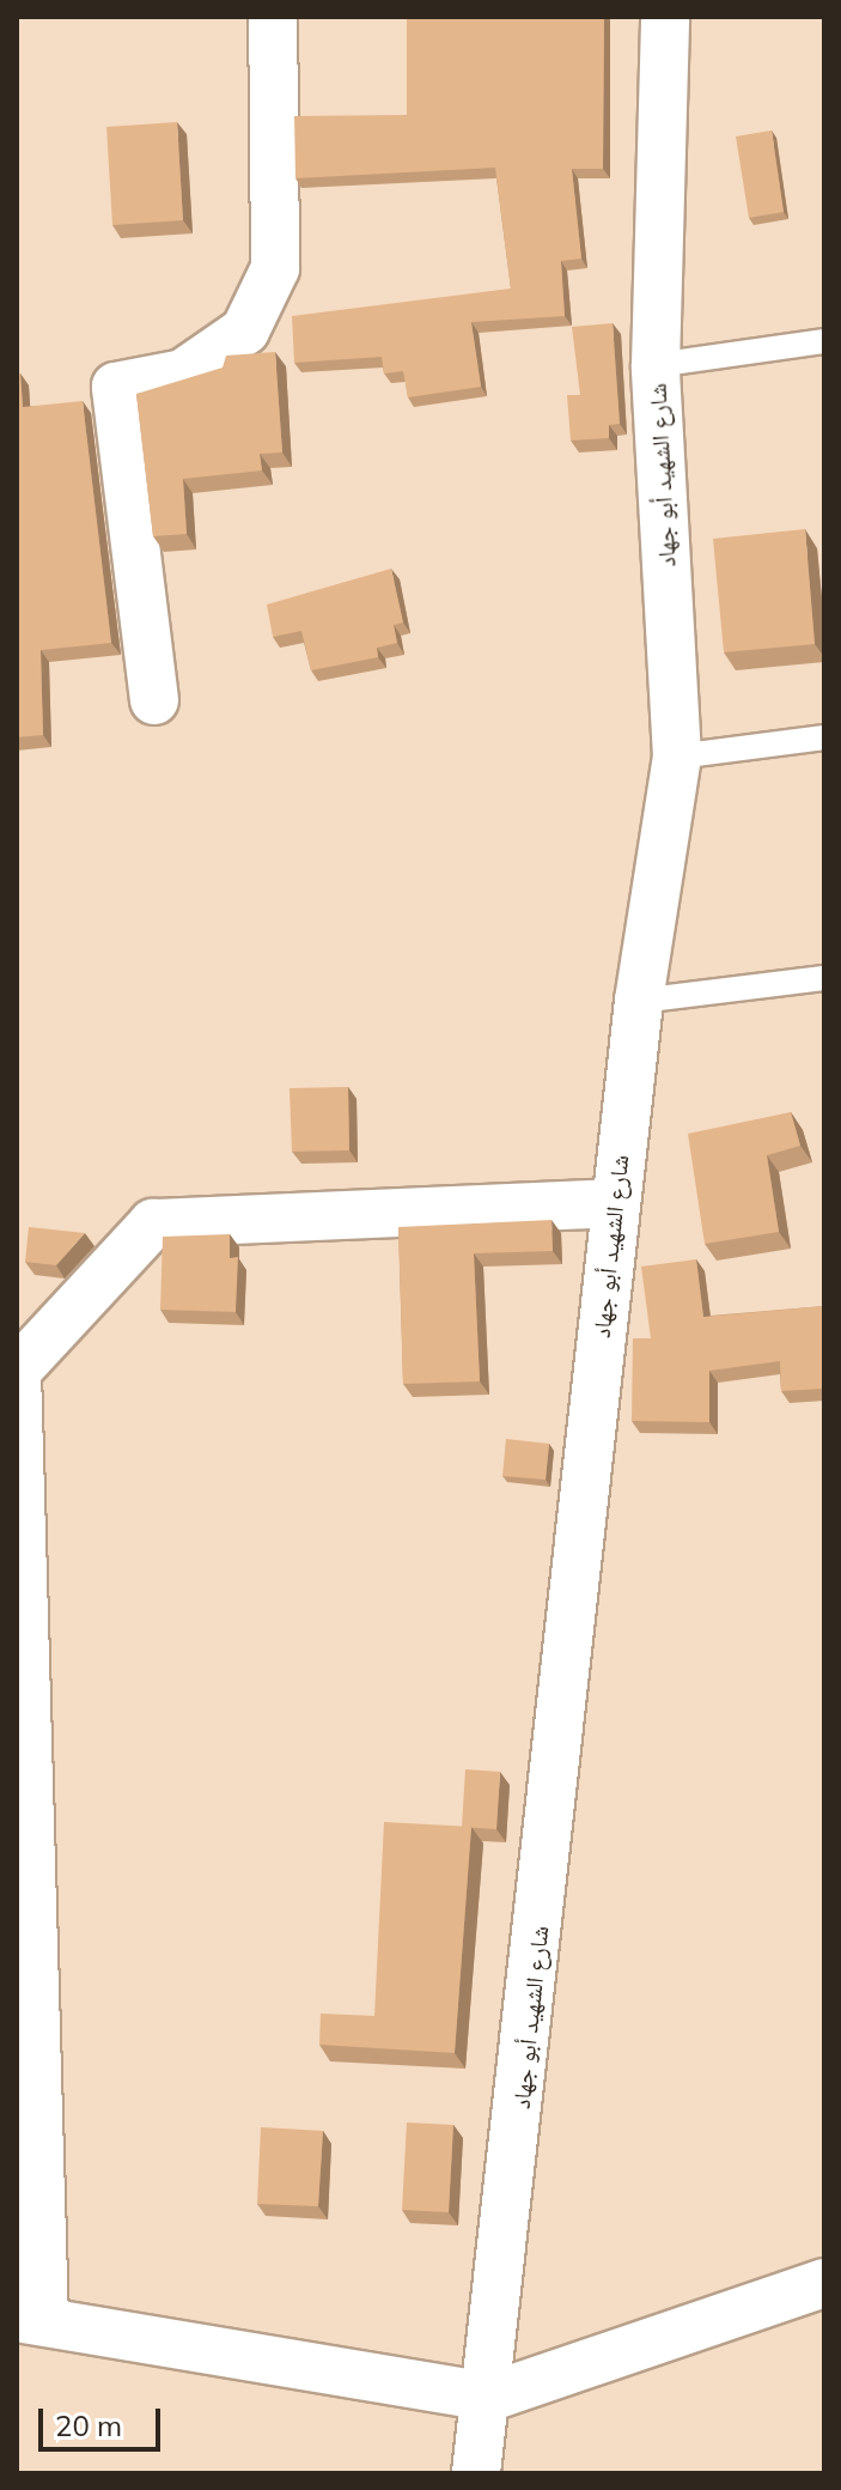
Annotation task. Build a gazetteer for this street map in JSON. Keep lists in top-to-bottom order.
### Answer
{
  "streets": {
    "street": ["شارع الشهيد أبو جهاد"]
  },
  "scale_bar": "20 m"
}
